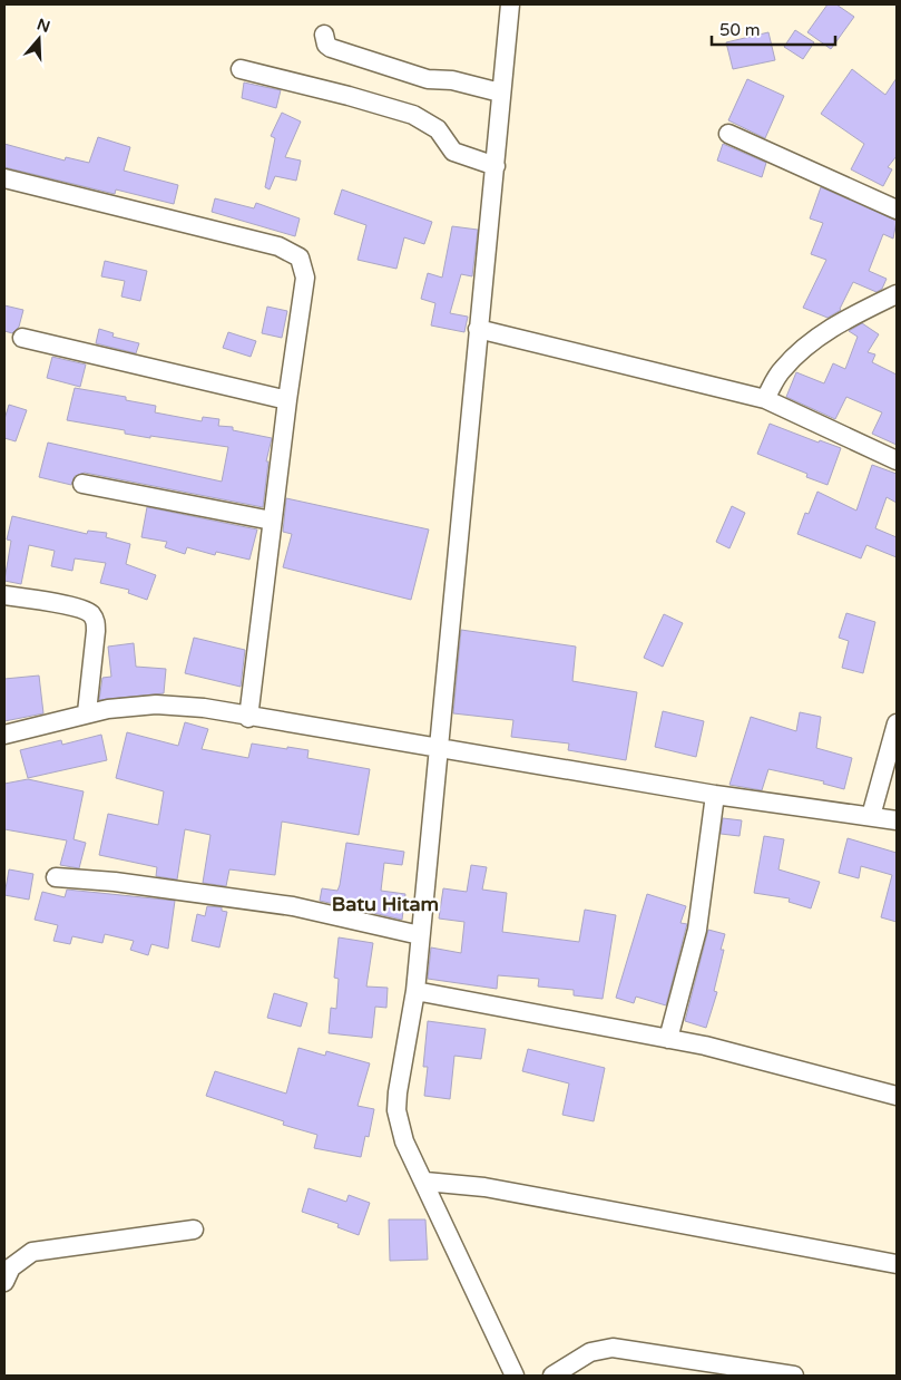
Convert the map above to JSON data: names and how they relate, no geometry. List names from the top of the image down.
{
  "districts": ["Batu Hitam"],
  "scale_bar": "50 m",
  "north": "top"
}
